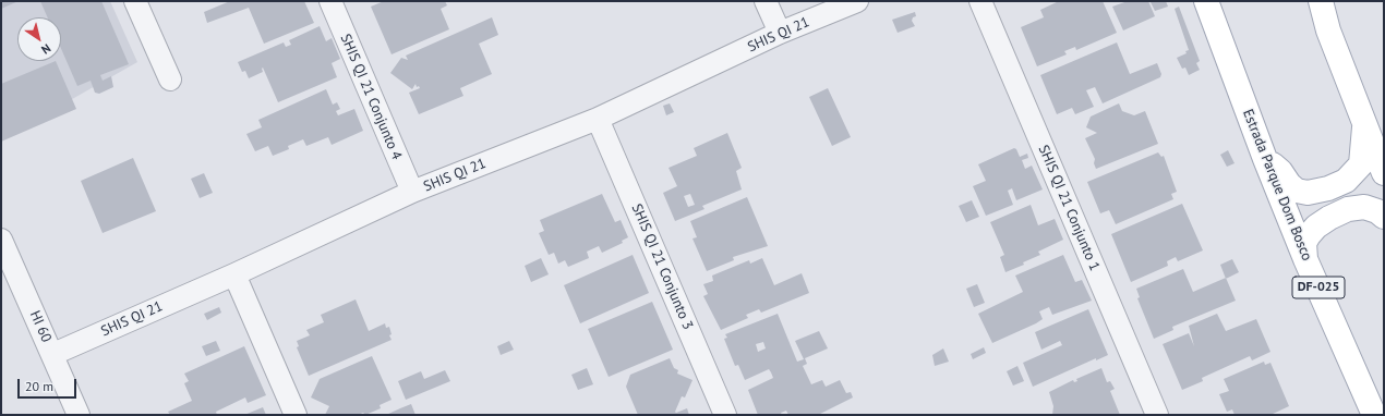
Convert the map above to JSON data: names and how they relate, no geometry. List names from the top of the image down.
{
  "streets": {
    "main road": ["Estrada Parque Dom Bosco", "DF-025"],
    "street": [
      "SHIS QI 21",
      "SHIS QI 21 Conjunto 4",
      "SHIS QI 21 Conjunto 1",
      "SHIS QI 21 Conjunto 3",
      "HI 60"
    ]
  },
  "crossings": [
    ["SHIS QI 21", "SHIS QI 21 Conjunto 4"],
    ["SHIS QI 21", "SHIS QI 21 Conjunto 3"],
    ["SHIS QI 21", "HI 60"]
  ],
  "scale_bar": "20 m",
  "north": "bottom right"
}
